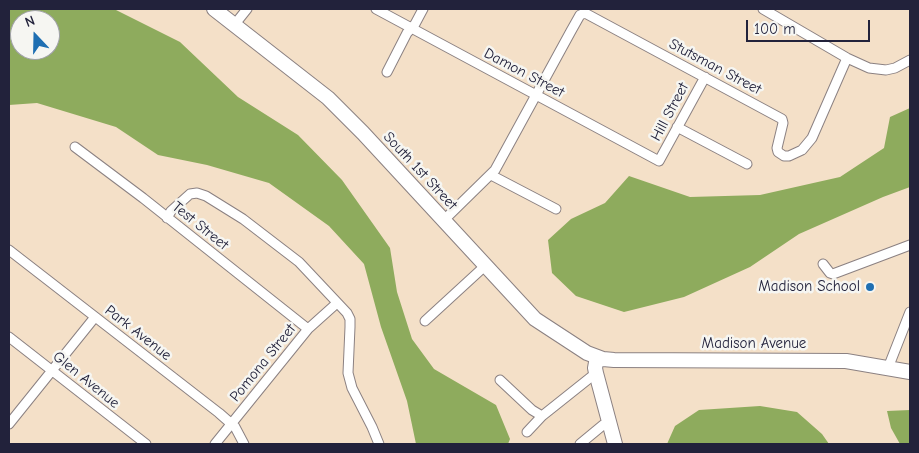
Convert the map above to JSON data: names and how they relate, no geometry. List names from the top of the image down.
{
  "streets": {
    "main road": ["South 1st Street", "Madison Avenue"],
    "street": [
      "Stutsman Street",
      "Damon Street",
      "Hill Street",
      "Test Street",
      "Park Avenue",
      "Pomona Street",
      "Glen Avenue"
    ]
  },
  "crossings": [
    ["Stutsman Street", "Damon Street"],
    ["Stutsman Street", "Hill Street"],
    ["Damon Street", "Hill Street"],
    ["South 1st Street", "Madison Avenue"],
    ["Test Street", "Pomona Street"],
    ["Park Avenue", "Pomona Street"]
  ],
  "places": ["Madison School"],
  "scale_bar": "100 m",
  "north": "top"
}
